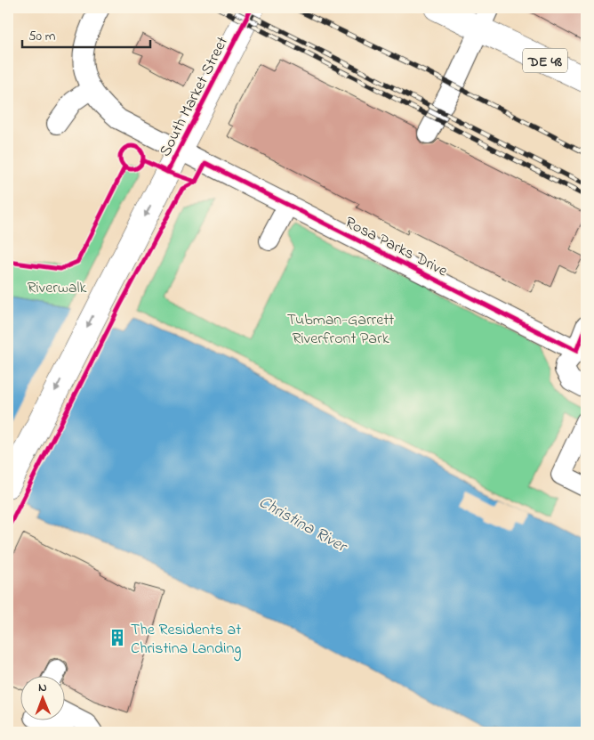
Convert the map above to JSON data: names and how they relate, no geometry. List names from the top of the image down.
{
  "streets": {
    "main road": ["DE 48", "South Market Street"],
    "street": ["Rosa Parks Drive"]
  },
  "crossings": [
    ["South Market Street", "Rosa Parks Drive"]
  ],
  "one_way": ["South Market Street"],
  "water": ["Christina River"],
  "parks": ["Riverwalk", "Tubman-Garrett Riverfront Park"],
  "places": {
    "building": ["The Residents at Christina Landing"]
  },
  "scale_bar": "50 m",
  "north": "top"
}
